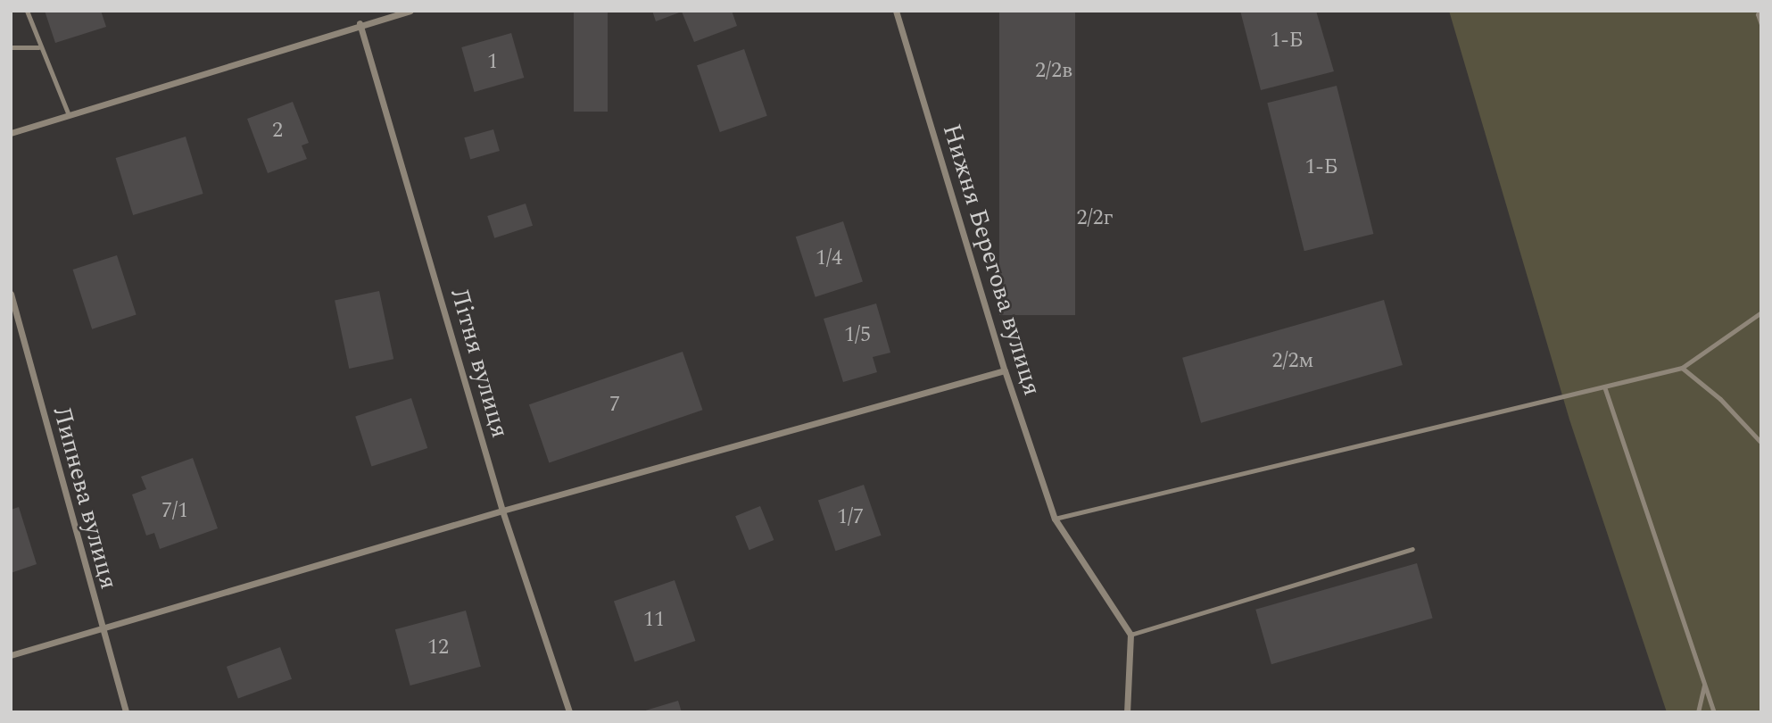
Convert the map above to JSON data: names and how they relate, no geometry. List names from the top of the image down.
{
  "streets": {
    "street": ["Нижня Берегова вулиця", "Літня вулиця", "Липнева вулиця"]
  },
  "house_numbers": [
    "1-Б",
    "1",
    "2/2в",
    "2",
    "1-Б",
    "2/2г",
    "1/4",
    "1/5",
    "2/2м",
    "7",
    "7/1",
    "1/7",
    "11",
    "12"
  ]
}
